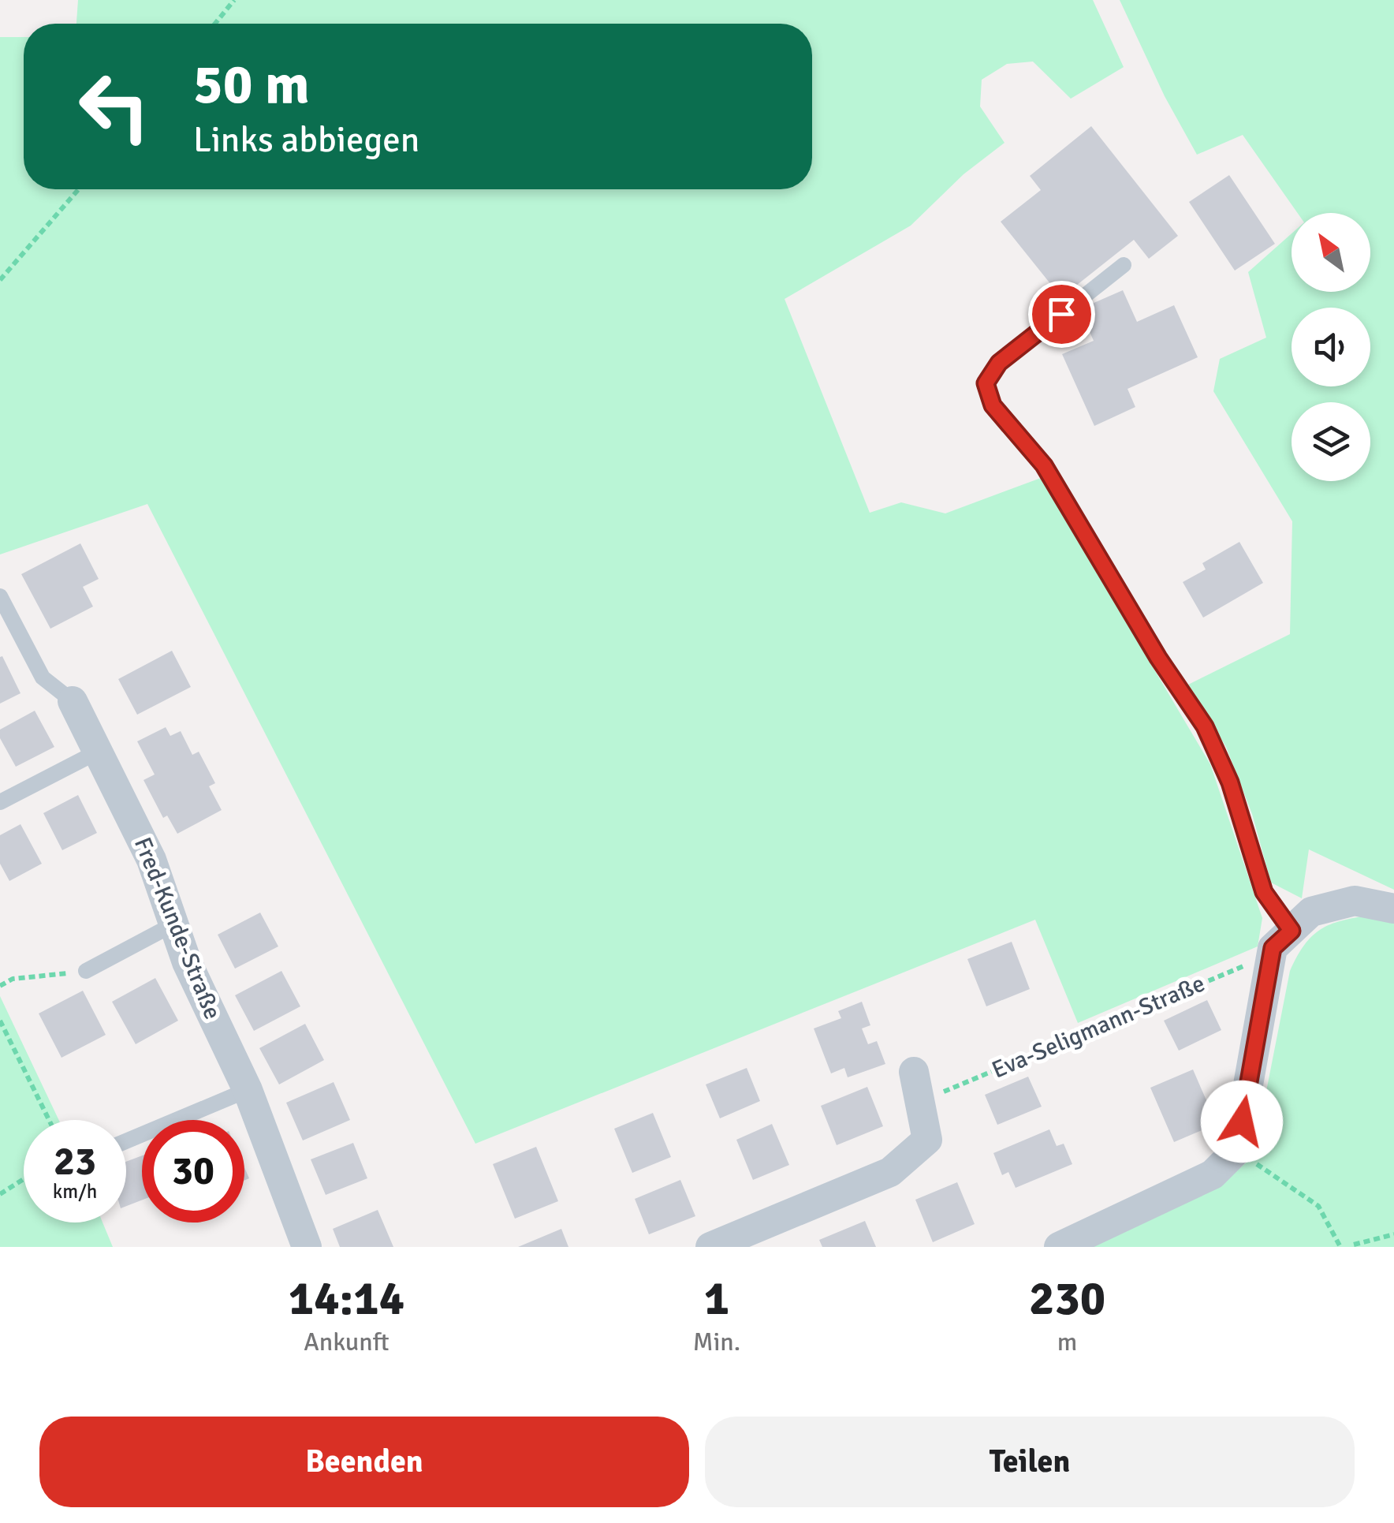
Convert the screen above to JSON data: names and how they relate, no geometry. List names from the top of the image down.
{
  "streets": {
    "street": ["Fred-Kunde-Straße"],
    "path": ["Eva-Seligmann-Straße"]
  },
  "north": "top left",
  "page": {
    "turn": ["50 m", "Links abbiegen"],
    "speed": "23 km/h",
    "limit": "30",
    "eta": [
      "14:14",
      "Ankunft",
      "1",
      "Min.",
      "230",
      "m"
    ],
    "buttons": ["Beenden", "Teilen"]
  }
}
